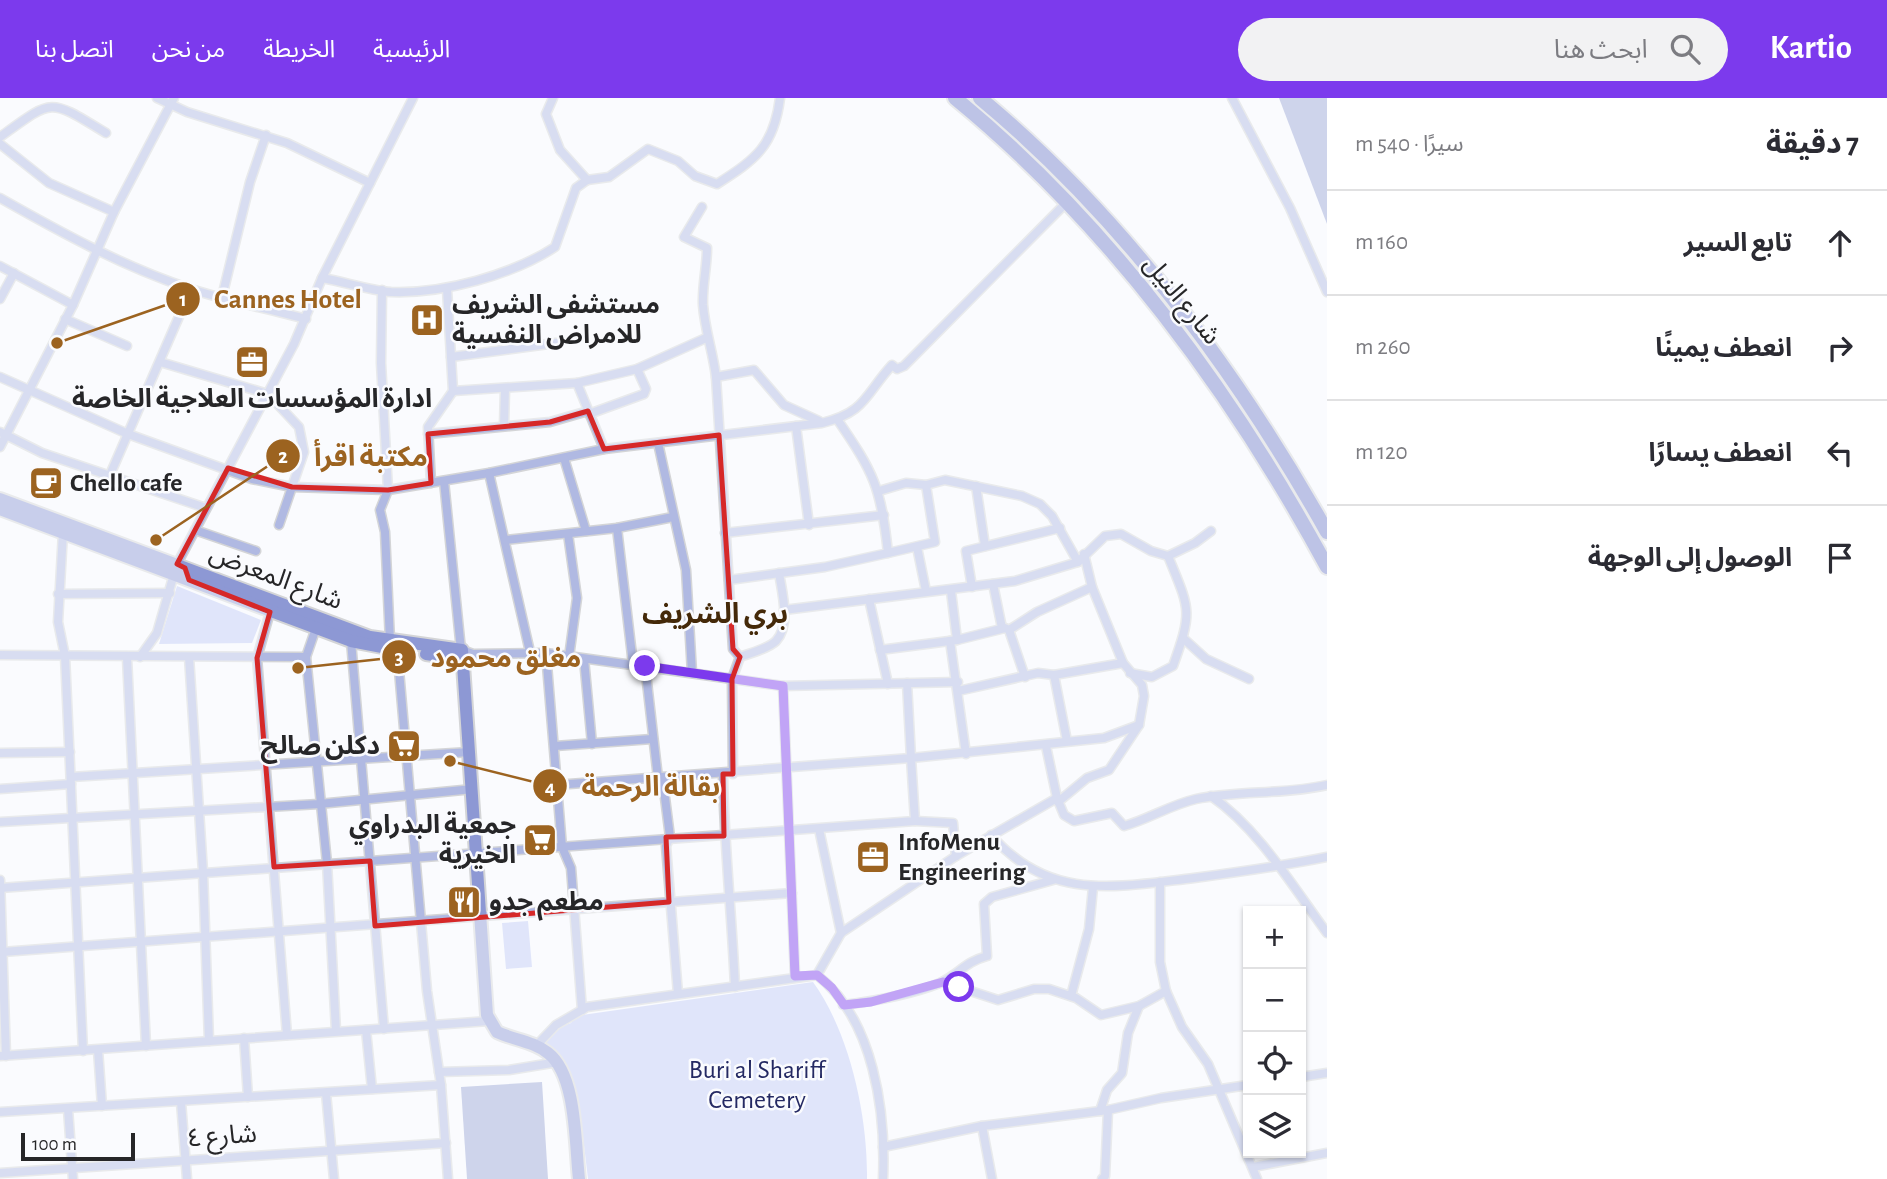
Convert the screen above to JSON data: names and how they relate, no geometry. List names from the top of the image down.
{
  "streets": {
    "main road": ["شارع النيل", "شارع المعرض"],
    "street": ["شارع ٤"]
  },
  "districts": ["بري الشريف"],
  "parks": ["Buri al Shariff Cemetery"],
  "places": {
    "hospital": ["مستشفى الشريف للامراض النفسية"],
    "other": [
      "Cannes Hotel",
      "مكتبة اقرأ",
      "مغلق محمود",
      "بقالة الرحمة"
    ],
    "office": ["ادارة المؤسسات العلاجية الخاصة", "InfoMenu Engineering"],
    "cafe": ["Chello cafe"],
    "supermarket": ["دكلن صالح", "جمعية البدراوي الخيرية"],
    "restaurant": ["مطعم جدو"]
  },
  "scale_bar": "100 m",
  "page": {
    "header": "Kartio",
    "search": "ابحث هنا",
    "nav": [
      "الرئيسية",
      "الخريطة",
      "من نحن",
      "اتصل بنا"
    ],
    "heading": ["7 دقيقة", "سيرًا · 540 m"],
    "list": [
      ["تابع السير", "160 m"],
      ["انعطف يمينًا", "260 m"],
      ["انعطف يسارًا", "120 m"],
      "الوصول إلى الوجهة"
    ],
    "map_buttons": ["+", "−"],
    "scale": "100 m"
  }
}
